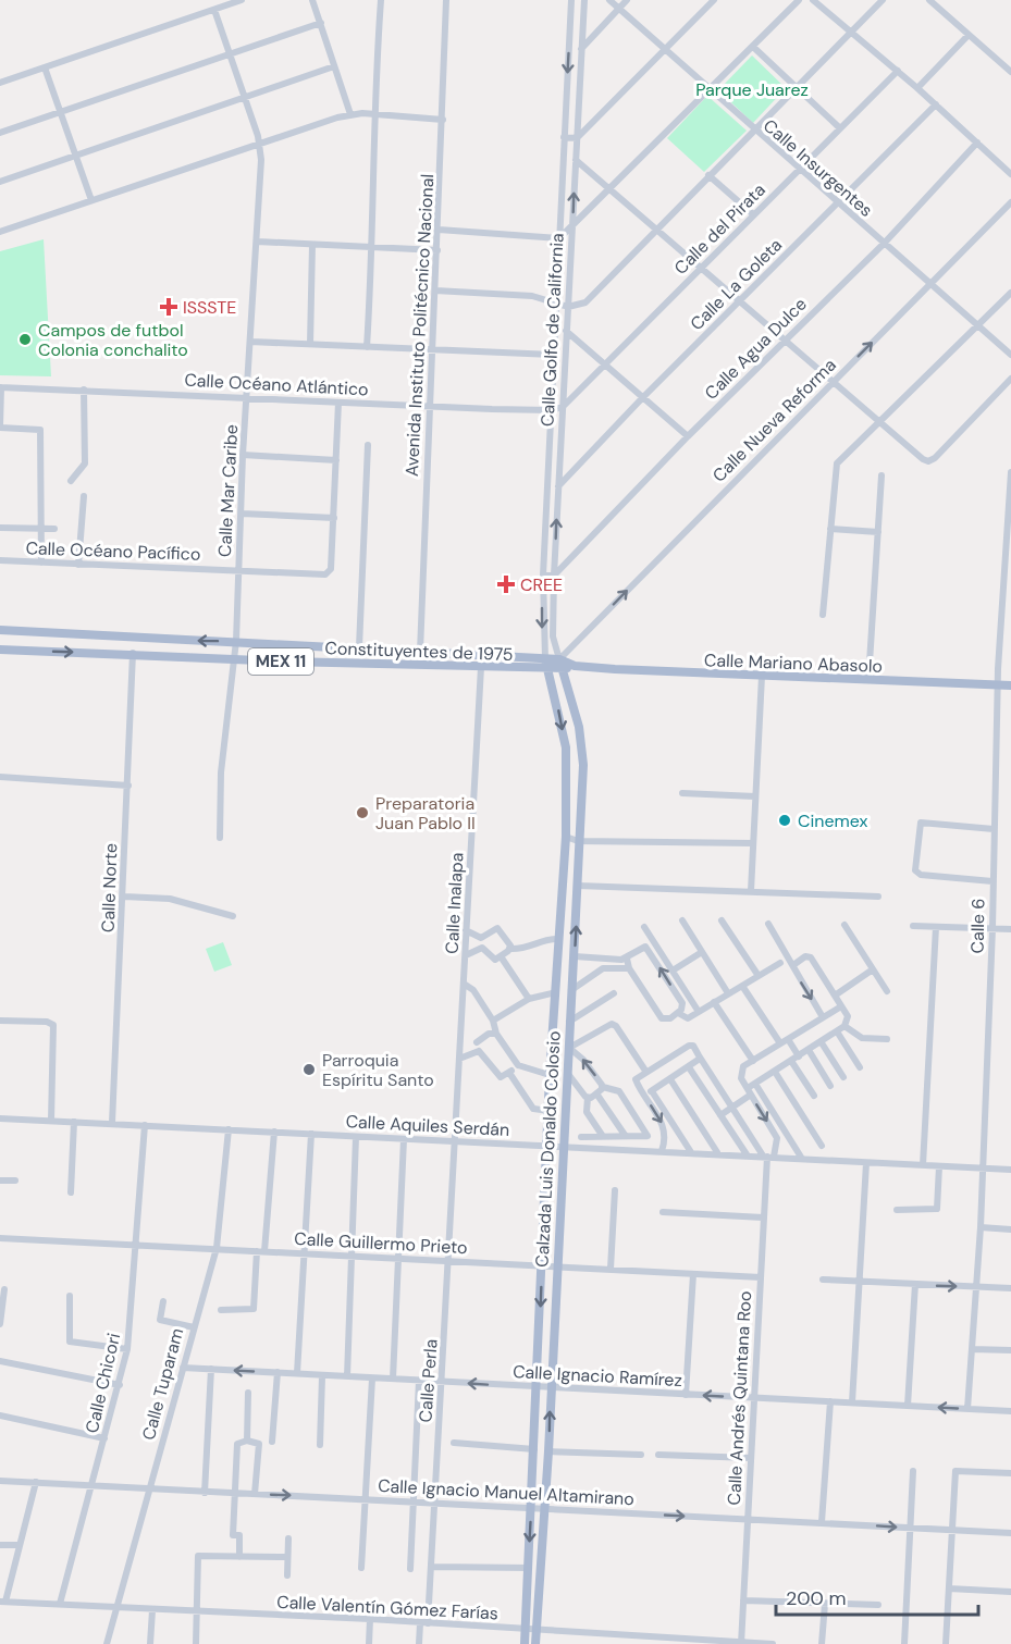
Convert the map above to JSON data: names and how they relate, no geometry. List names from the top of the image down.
{
  "streets": {
    "main road": [
      "Constituyentes de 1975",
      "MEX 11",
      "Calle Mariano Abasolo",
      "Calzada Luis Donaldo Colosio"
    ],
    "street": [
      "Calle Insurgentes",
      "Calle del Pirata",
      "Calle La Goleta",
      "Avenida Instituto Politécnico Nacional",
      "Calle Golfo de California",
      "Calle Agua Dulce",
      "Calle Océano Atlántico",
      "Calle Nueva Reforma",
      "Calle Mar Caribe",
      "Calle Océano Pacífico",
      "Calle Norte",
      "Calle Inalapa",
      "Calle 6",
      "Calle Aquiles Serdán",
      "Calle Guillermo Prieto",
      "Calle Ignacio Ramírez",
      "Calle Perla",
      "Calle Chicori",
      "Calle Tuparam",
      "Calle Andrés Quintana Roo",
      "Calle Ignacio Manuel Altamirano",
      "Calle Valentín Gómez Farías"
    ]
  },
  "crossings": [
    ["Calle Insurgentes", "Calle del Pirata"],
    ["Calle Insurgentes", "Calle La Goleta"],
    ["Calle Insurgentes", "Calle Agua Dulce"],
    ["Calle Insurgentes", "Calle Nueva Reforma"],
    ["Calle del Pirata", "Calle Golfo de California"],
    ["Calle del Pirata", "Calle Océano Atlántico"],
    ["Calle La Goleta", "Calle Golfo de California"],
    ["Avenida Instituto Politécnico Nacional", "Calle Océano Atlántico"],
    ["Avenida Instituto Politécnico Nacional", "Constituyentes de 1975"],
    ["Calle Golfo de California", "Calle Agua Dulce"],
    ["Calle Golfo de California", "Calle Océano Atlántico"],
    ["Calle Golfo de California", "Calle Nueva Reforma"],
    ["Calle Golfo de California", "Constituyentes de 1975"],
    ["Calle Golfo de California", "MEX 11"],
    ["Calle Golfo de California", "Calzada Luis Donaldo Colosio"],
    ["Calle Océano Atlántico", "Calle Mar Caribe"],
    ["Calle Océano Atlántico", "Calle Océano Pacífico"],
    ["Calle Nueva Reforma", "MEX 11"],
    ["Calle Nueva Reforma", "Calzada Luis Donaldo Colosio"],
    ["Calle Mar Caribe", "Calle Océano Pacífico"],
    ["Calle Mar Caribe", "Constituyentes de 1975"],
    ["Constituyentes de 1975", "MEX 11"],
    ["Constituyentes de 1975", "Calle Norte"],
    ["Constituyentes de 1975", "Calle Inalapa"],
    ["Constituyentes de 1975", "Calzada Luis Donaldo Colosio"],
    ["MEX 11", "Calle Mariano Abasolo"],
    ["MEX 11", "Calzada Luis Donaldo Colosio"],
    ["Calle Mariano Abasolo", "Calle 6"],
    ["Calle Norte", "Calle Aquiles Serdán"],
    ["Calle Inalapa", "Calle Aquiles Serdán"],
    ["Calle Inalapa", "Calle Perla"],
    ["Calle 6", "Calle Aquiles Serdán"],
    ["Calle 6", "Calle Ignacio Ramírez"],
    ["Calle Aquiles Serdán", "Calzada Luis Donaldo Colosio"],
    ["Calle Aquiles Serdán", "Calle Perla"],
    ["Calle Aquiles Serdán", "Calle Chicori"],
    ["Calle Aquiles Serdán", "Calle Tuparam"],
    ["Calle Aquiles Serdán", "Calle Andrés Quintana Roo"],
    ["Calzada Luis Donaldo Colosio", "Calle Guillermo Prieto"],
    ["Calzada Luis Donaldo Colosio", "Calle Ignacio Ramírez"],
    ["Calzada Luis Donaldo Colosio", "Calle Ignacio Manuel Altamirano"],
    ["Calzada Luis Donaldo Colosio", "Calle Valentín Gómez Farías"],
    ["Calle Guillermo Prieto", "Calle Perla"],
    ["Calle Guillermo Prieto", "Calle Chicori"],
    ["Calle Guillermo Prieto", "Calle Tuparam"],
    ["Calle Guillermo Prieto", "Calle Andrés Quintana Roo"],
    ["Calle Ignacio Ramírez", "Calle Perla"],
    ["Calle Ignacio Ramírez", "Calle Tuparam"],
    ["Calle Ignacio Ramírez", "Calle Andrés Quintana Roo"],
    ["Calle Perla", "Calle Ignacio Manuel Altamirano"],
    ["Calle Perla", "Calle Valentín Gómez Farías"],
    ["Calle Chicori", "Calle Ignacio Manuel Altamirano"],
    ["Calle Chicori", "Calle Valentín Gómez Farías"],
    ["Calle Tuparam", "Calle Ignacio Manuel Altamirano"],
    ["Calle Tuparam", "Calle Valentín Gómez Farías"],
    ["Calle Andrés Quintana Roo", "Calle Ignacio Manuel Altamirano"],
    ["Calle Andrés Quintana Roo", "Calle Valentín Gómez Farías"]
  ],
  "one_way": ["Calle Nueva Reforma", "Calle Ignacio Manuel Altamirano"],
  "parks": ["Parque Juarez"],
  "places": {
    "health": ["ISSSTE", "CREE"],
    "other": [
      "Campos de futbol Colonia conchalito",
      "Preparatoria Juan Pablo II",
      "Cinemex",
      "Parroquia Espíritu Santo"
    ]
  },
  "scale_bar": "200 m"
}
